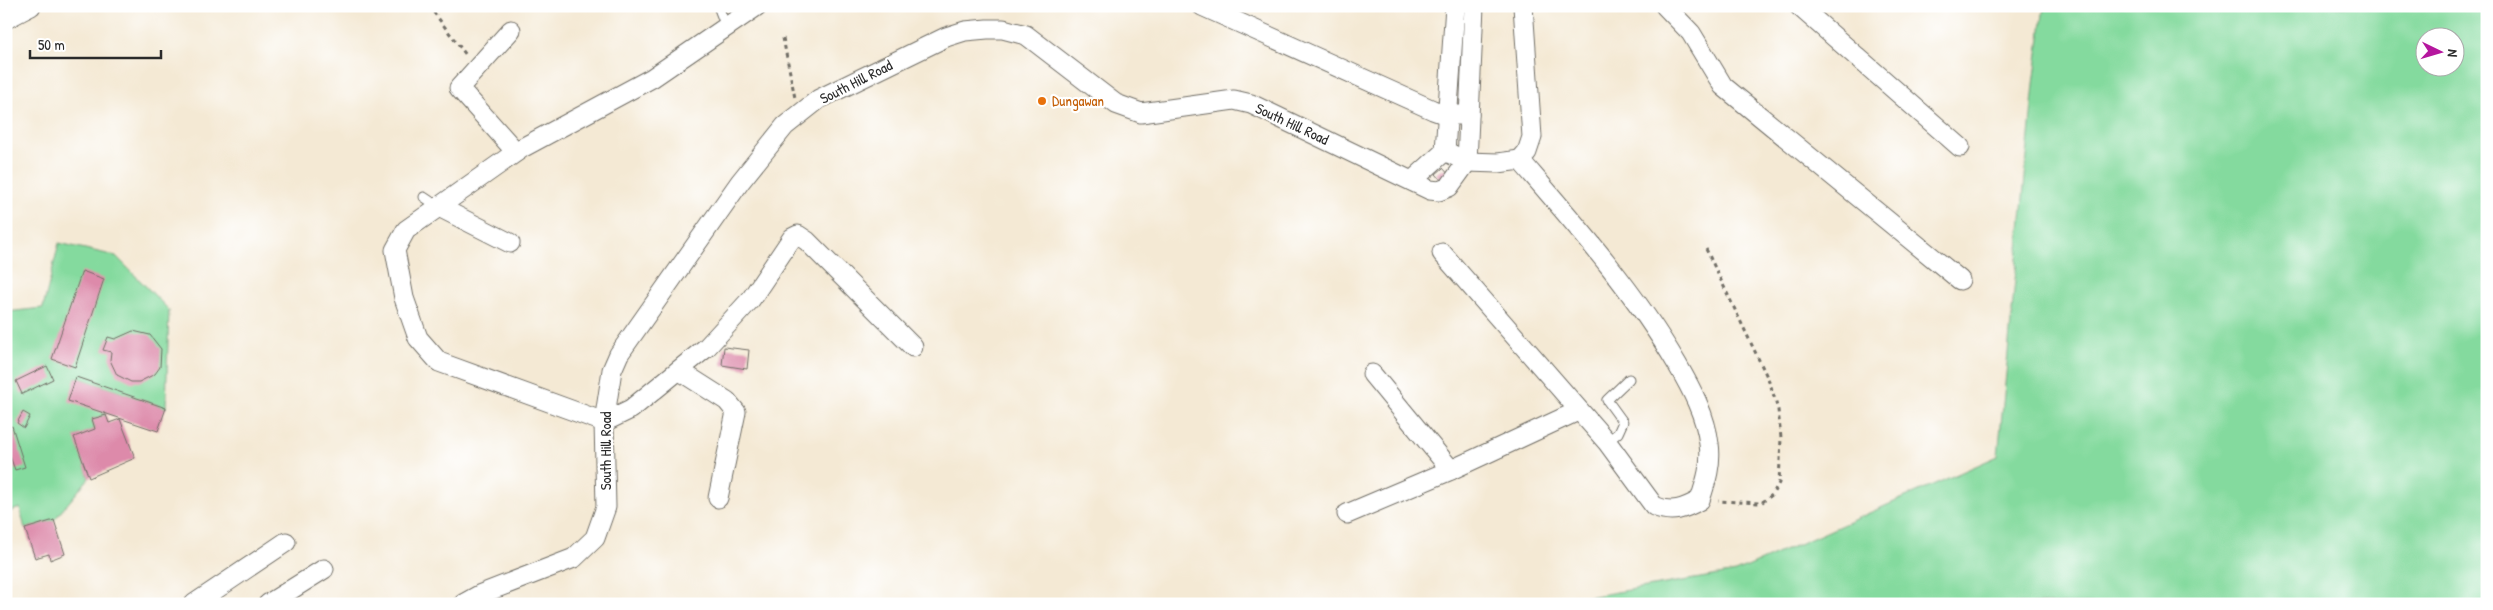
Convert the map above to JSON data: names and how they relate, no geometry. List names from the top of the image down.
{
  "streets": {
    "street": ["South Hill Road"]
  },
  "places": ["Dungawan"],
  "scale_bar": "50 m",
  "north": "right"
}
